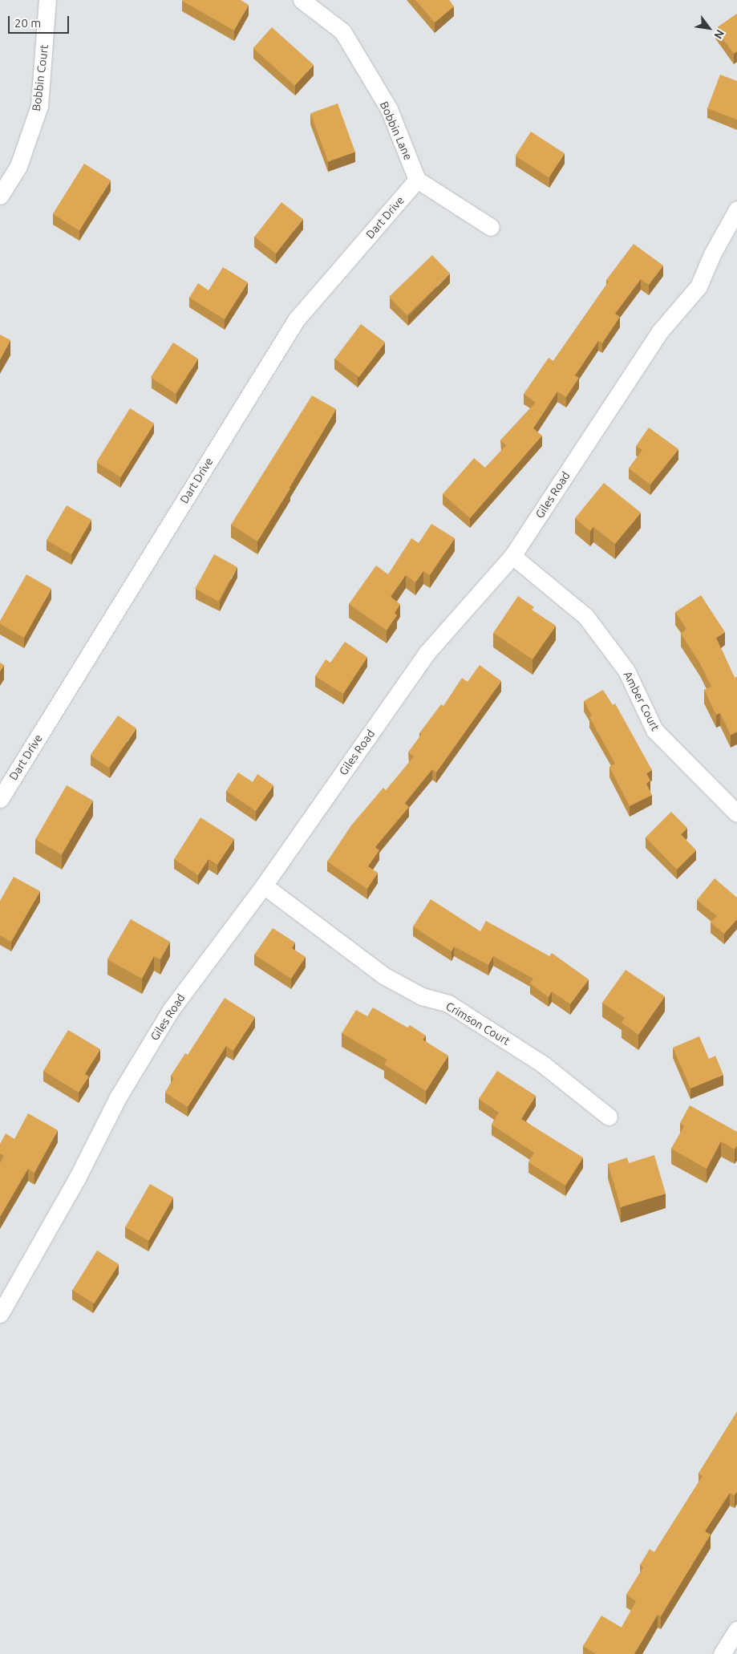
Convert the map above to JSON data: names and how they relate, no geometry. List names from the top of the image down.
{
  "streets": {
    "street": [
      "Bobbin Court",
      "Bobbin Lane",
      "Dart Drive",
      "Giles Road",
      "Amber Court",
      "Crimson Court"
    ]
  },
  "crossings": [
    ["Bobbin Lane", "Dart Drive"],
    ["Giles Road", "Amber Court"],
    ["Giles Road", "Crimson Court"]
  ],
  "scale_bar": "20 m",
  "north": "bottom right"
}
